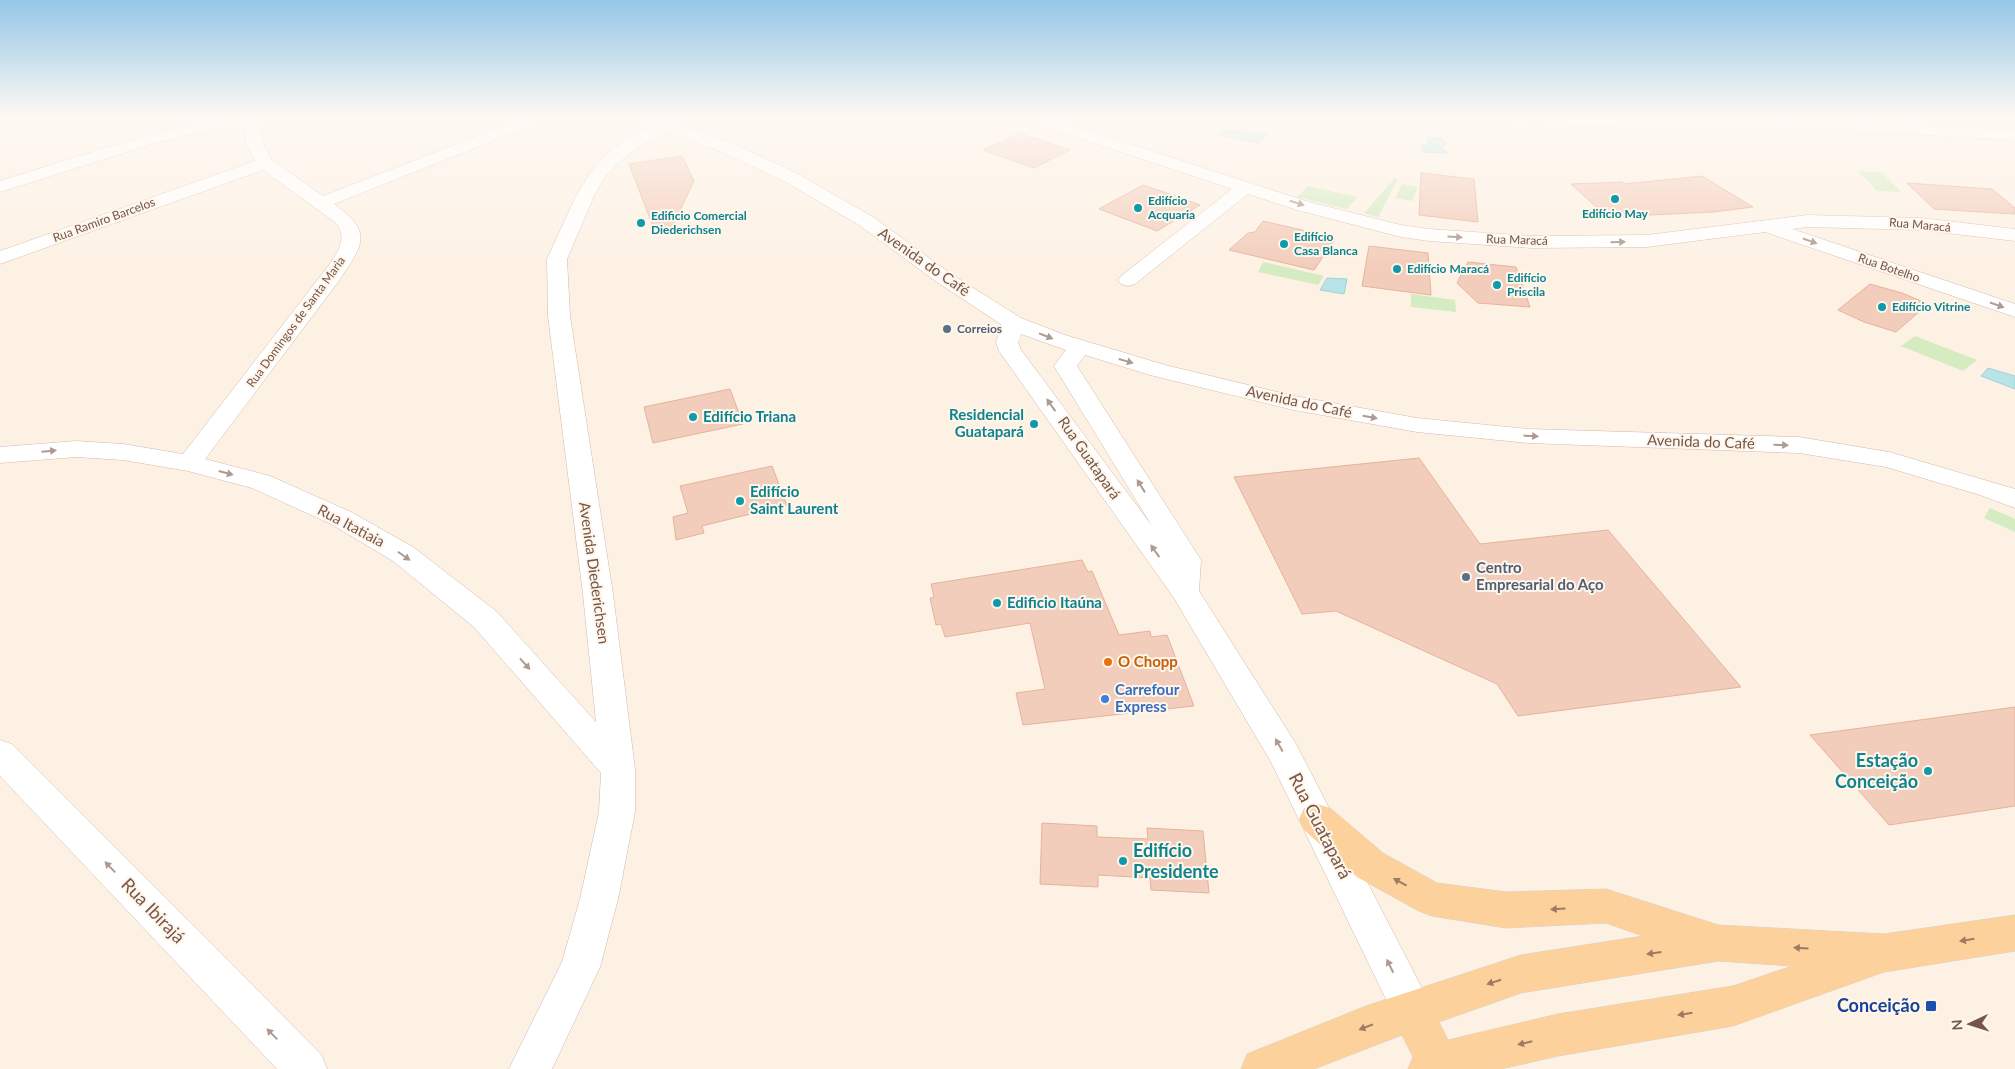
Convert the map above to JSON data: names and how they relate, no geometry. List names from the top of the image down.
{
  "streets": {
    "main road": ["Rua Guatapará"],
    "street": [
      "Rua Ramiro Barcelos",
      "Rua Maracá",
      "Avenida do Café",
      "Rua Botelho",
      "Rua Domingos de Santa Maria",
      "Rua Itatiaia",
      "Avenida Diederichsen",
      "Rua Ibirajá"
    ]
  },
  "crossings": [
    ["Rua Maracá", "Rua Botelho"],
    ["Avenida do Café", "Rua Guatapará"],
    ["Rua Domingos de Santa Maria", "Rua Itatiaia"],
    ["Rua Itatiaia", "Avenida Diederichsen"]
  ],
  "one_way": [
    "Rua Maracá",
    "Avenida do Café",
    "Rua Botelho",
    "Rua Guatapará",
    "Rua Itatiaia",
    "Rua Ibirajá"
  ],
  "places": {
    "other": [
      "Edifício May",
      "Edifício Acquaria",
      "Edificio Comercial Diederichsen",
      "Edifício Casa Blanca",
      "Edifício Maracá",
      "Edifício Priscila",
      "Edifício Vitrine",
      "Correios",
      "Edifício Triana",
      "Residencial Guatapará",
      "Edifício Saint Laurent",
      "Centro Empresarial do Aço",
      "Edificio Itaúna",
      "O Chopp",
      "Carrefour Express",
      "Estação Conceição",
      "Edifício Presidente"
    ],
    "transit": ["Conceição"]
  },
  "north": "left"
}
